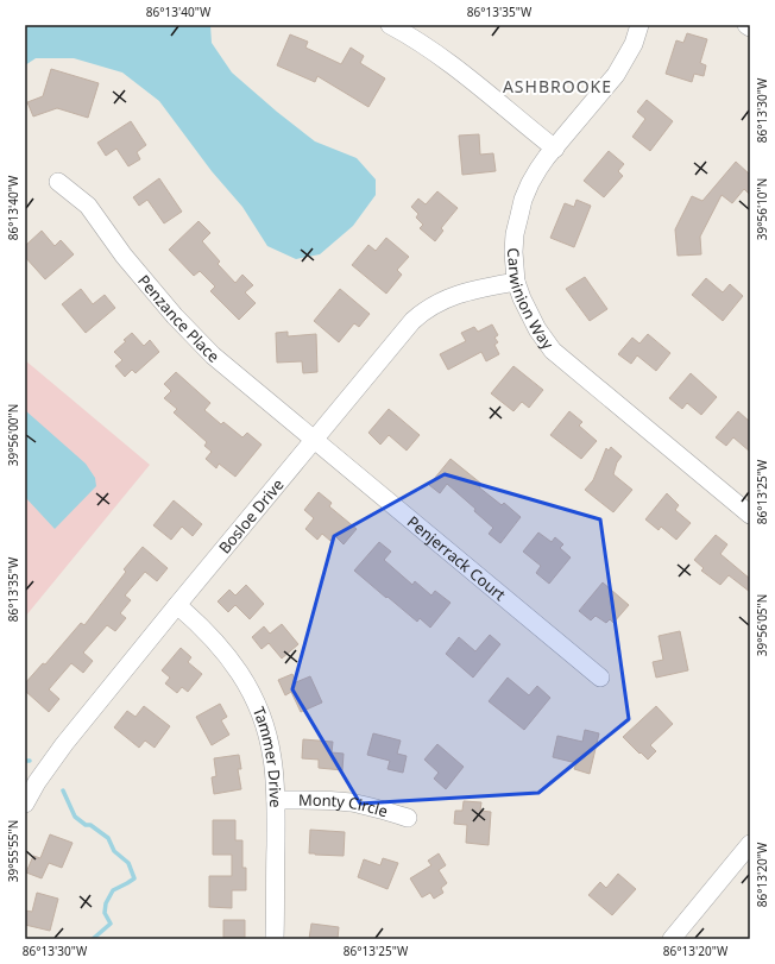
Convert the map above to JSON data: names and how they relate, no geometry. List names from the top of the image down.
{
  "streets": {
    "street": [
      "Carwinion Way",
      "Penzance Place",
      "Bosloe Drive",
      "Penjerrack Court",
      "Tammer Drive",
      "Monty Circle"
    ]
  },
  "crossings": [
    ["Carwinion Way", "Bosloe Drive"],
    ["Penzance Place", "Bosloe Drive"],
    ["Penzance Place", "Penjerrack Court"],
    ["Bosloe Drive", "Penjerrack Court"],
    ["Bosloe Drive", "Tammer Drive"],
    ["Tammer Drive", "Monty Circle"]
  ],
  "districts": ["ASHBROOKE"],
  "coordinates": [
    "86°13'40\"W",
    "86°13'35\"W",
    "86°13'30\"W",
    "39°56'10\"N",
    "39°56'00\"N",
    "86°13'25\"W",
    "39°56'05\"N",
    "39°55'55\"N",
    "86°13'20\"W"
  ]
}
